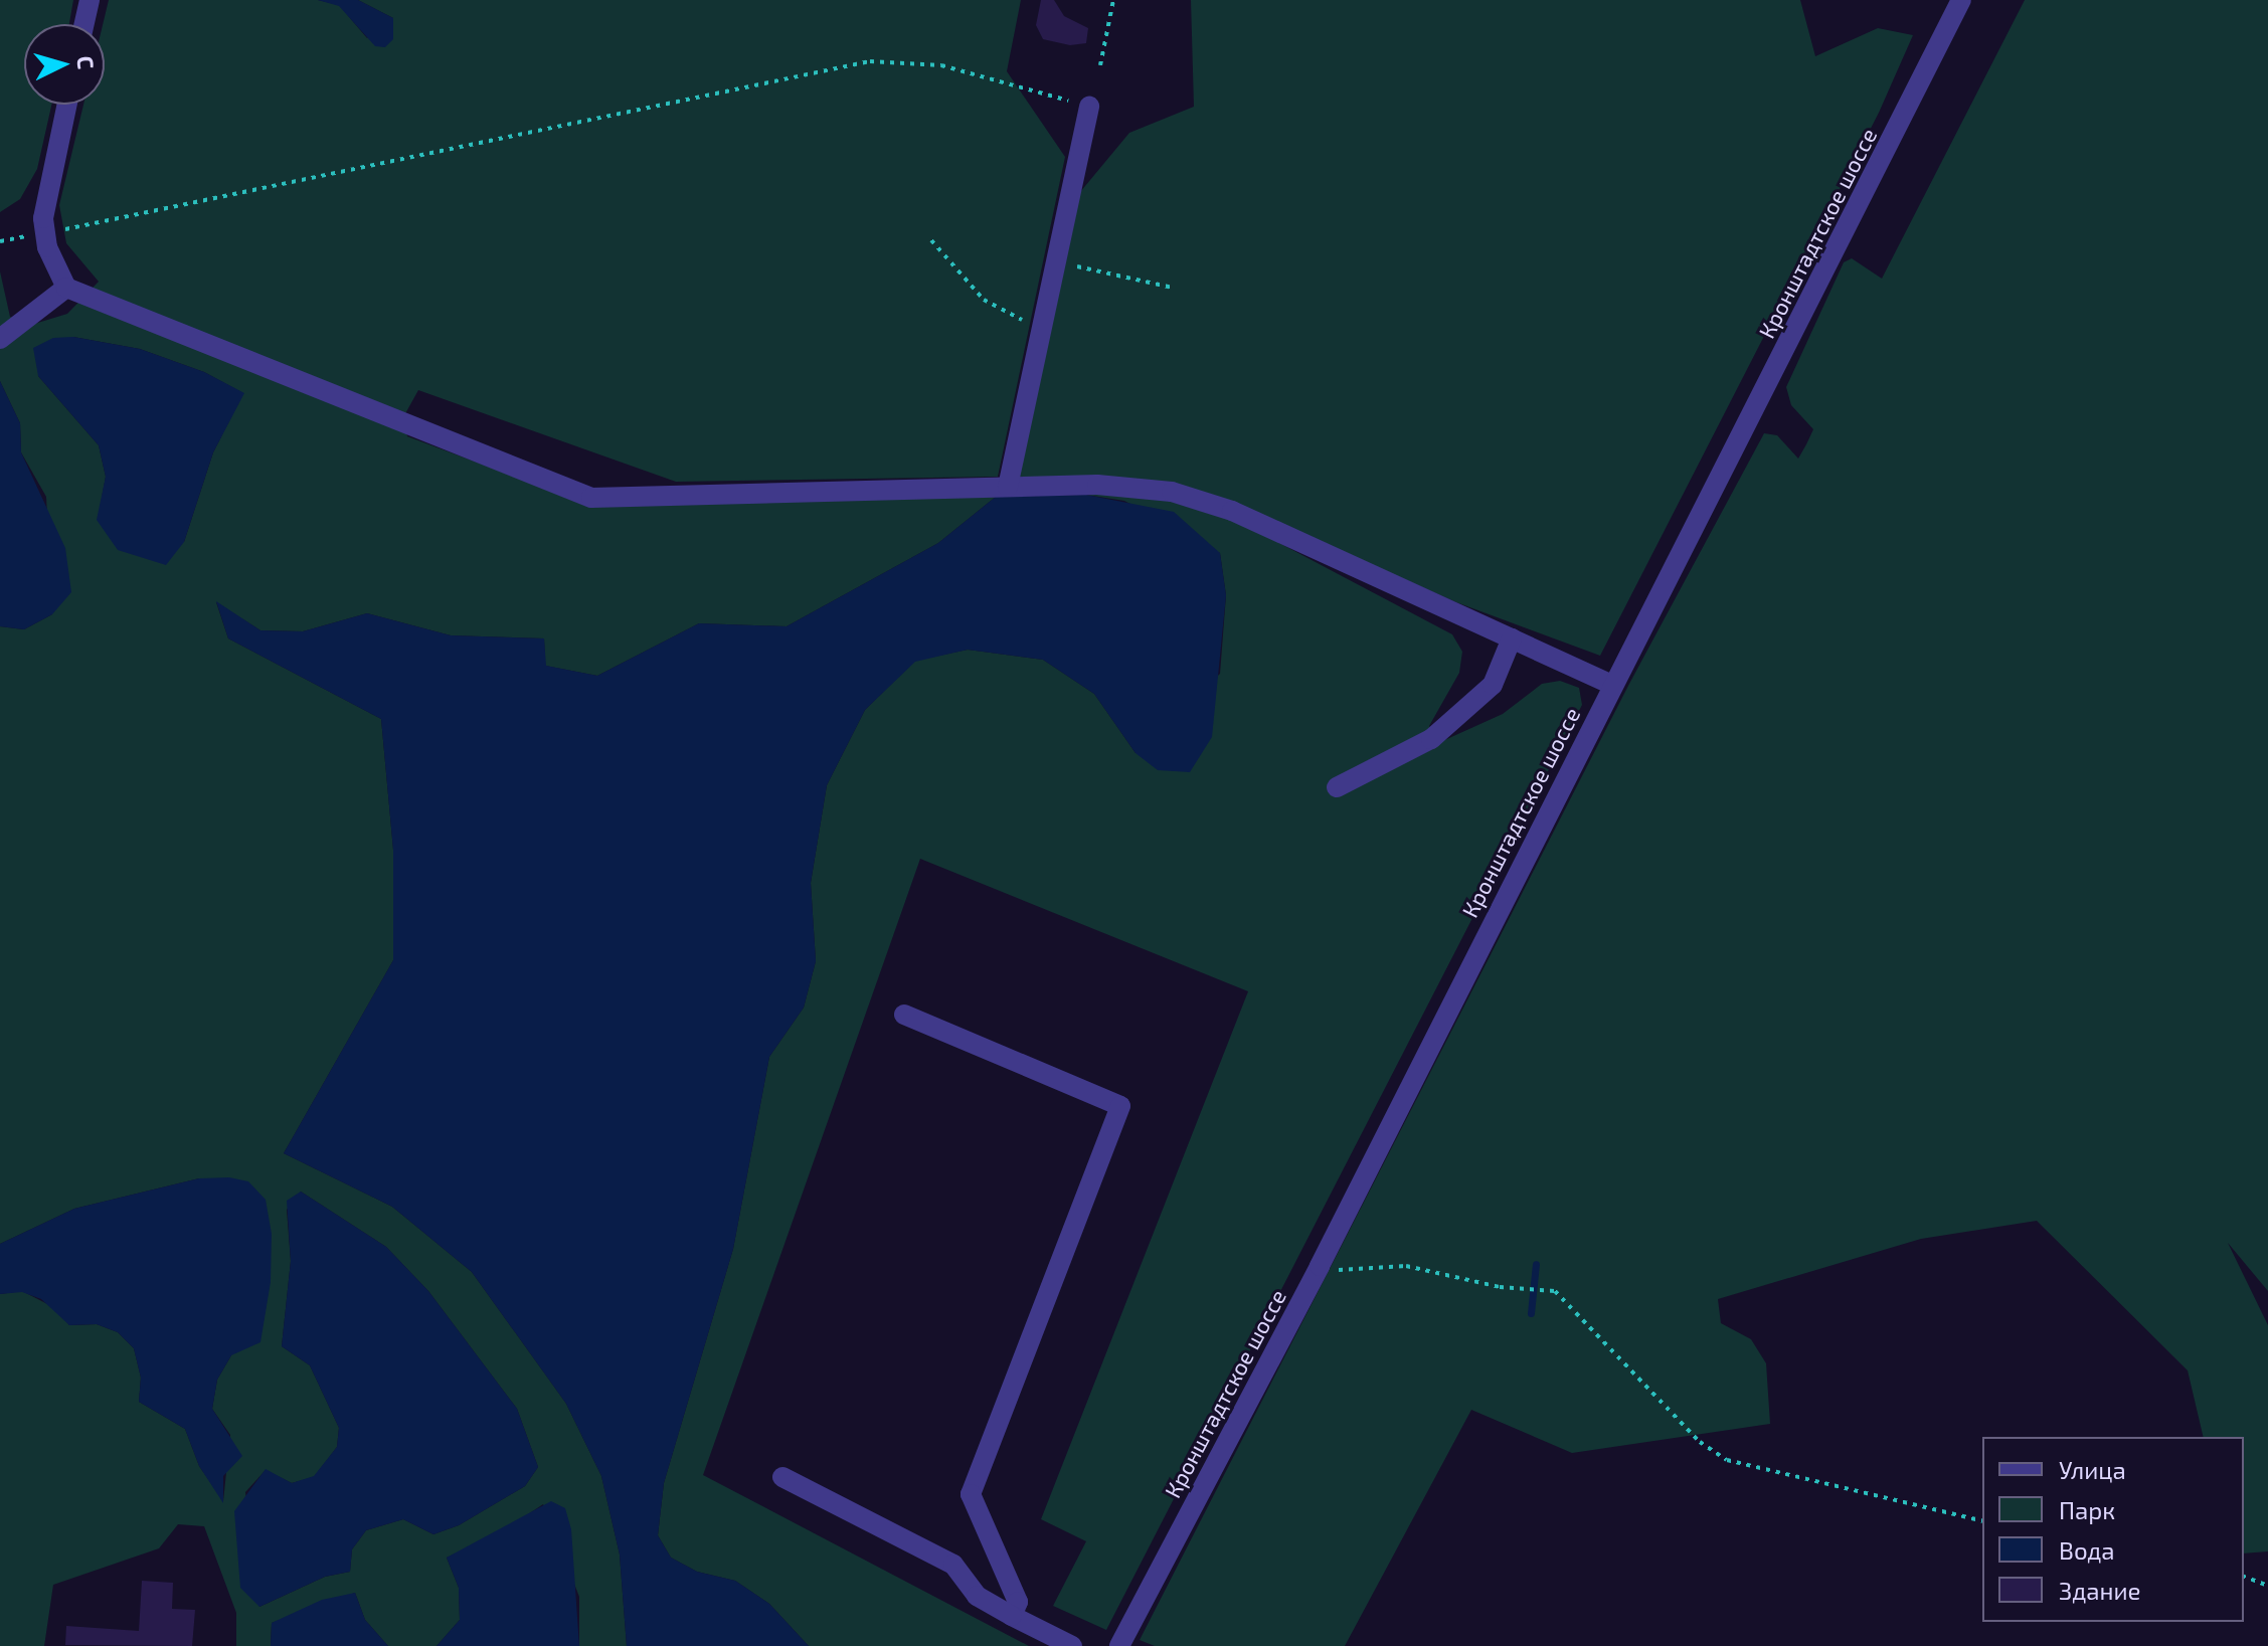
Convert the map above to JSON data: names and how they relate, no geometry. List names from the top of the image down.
{
  "streets": {
    "street": ["Кронштадтское шоссе"]
  },
  "legend": [
    "Улица",
    "Парк",
    "Вода",
    "Здание"
  ],
  "north": "right"
}
